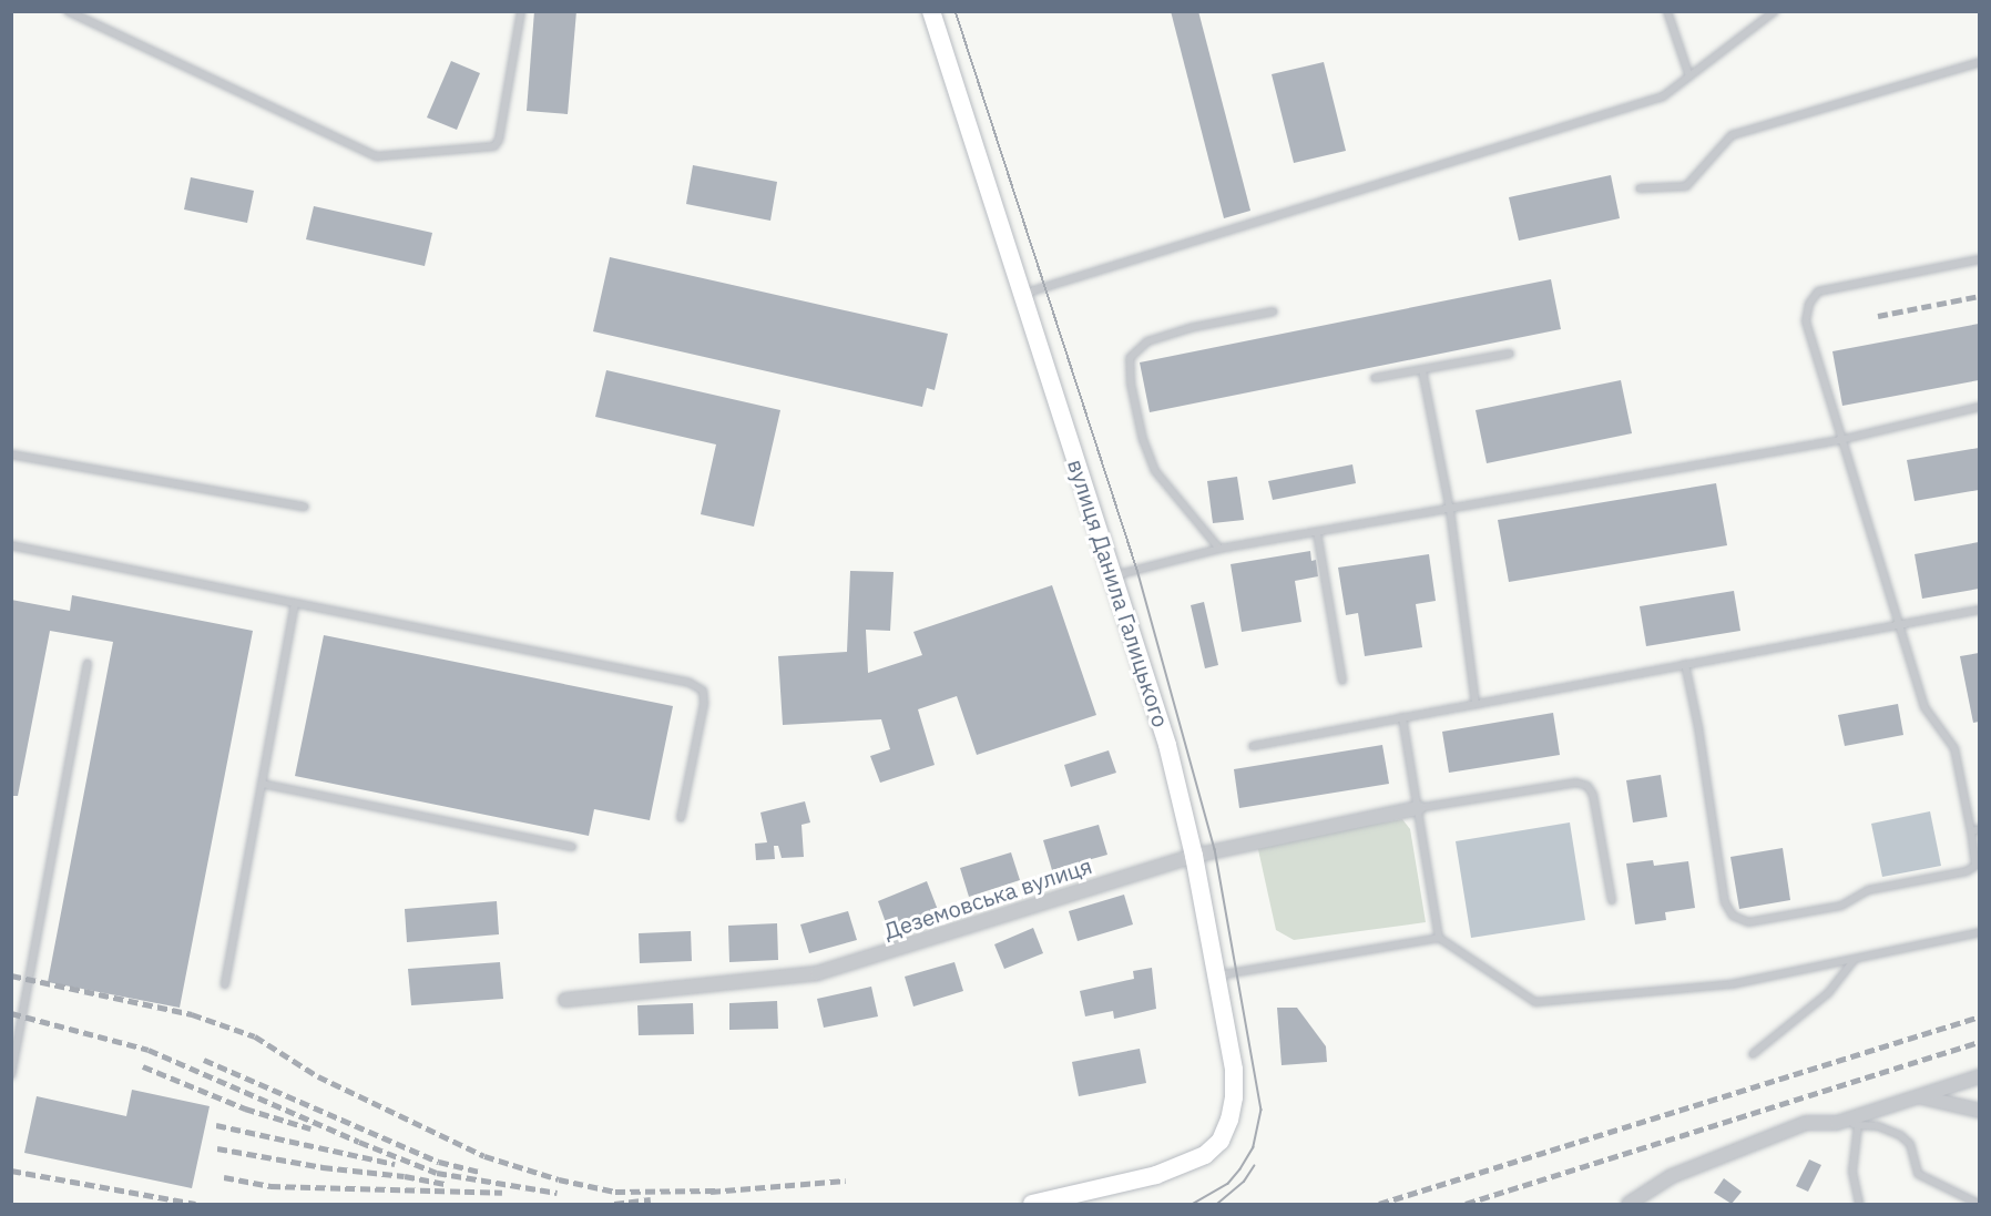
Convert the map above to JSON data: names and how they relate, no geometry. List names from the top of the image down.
{
  "streets": {
    "street": ["вулиця Данила Галицького", "Деземовська вулиця"]
  },
  "crossings": [
    ["вулиця Данила Галицького", "Деземовська вулиця"]
  ]
}
